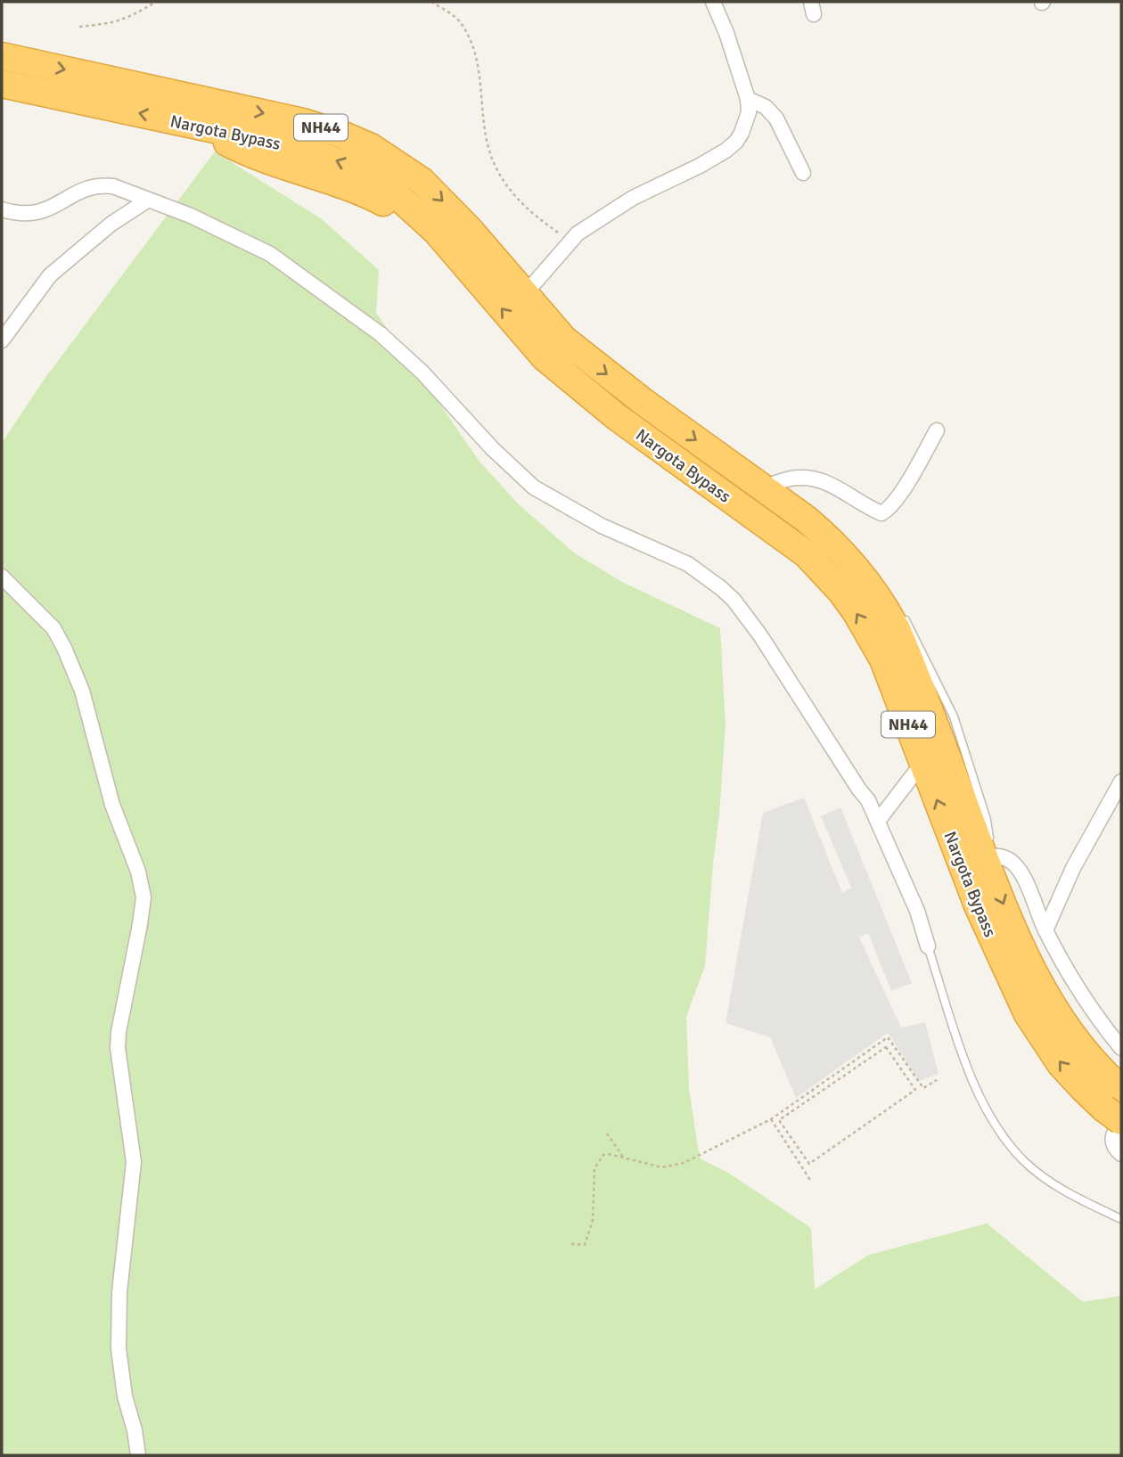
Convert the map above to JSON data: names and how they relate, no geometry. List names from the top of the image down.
{
  "streets": {
    "highway": ["NH44", "Nargota Bypass"]
  }
}
